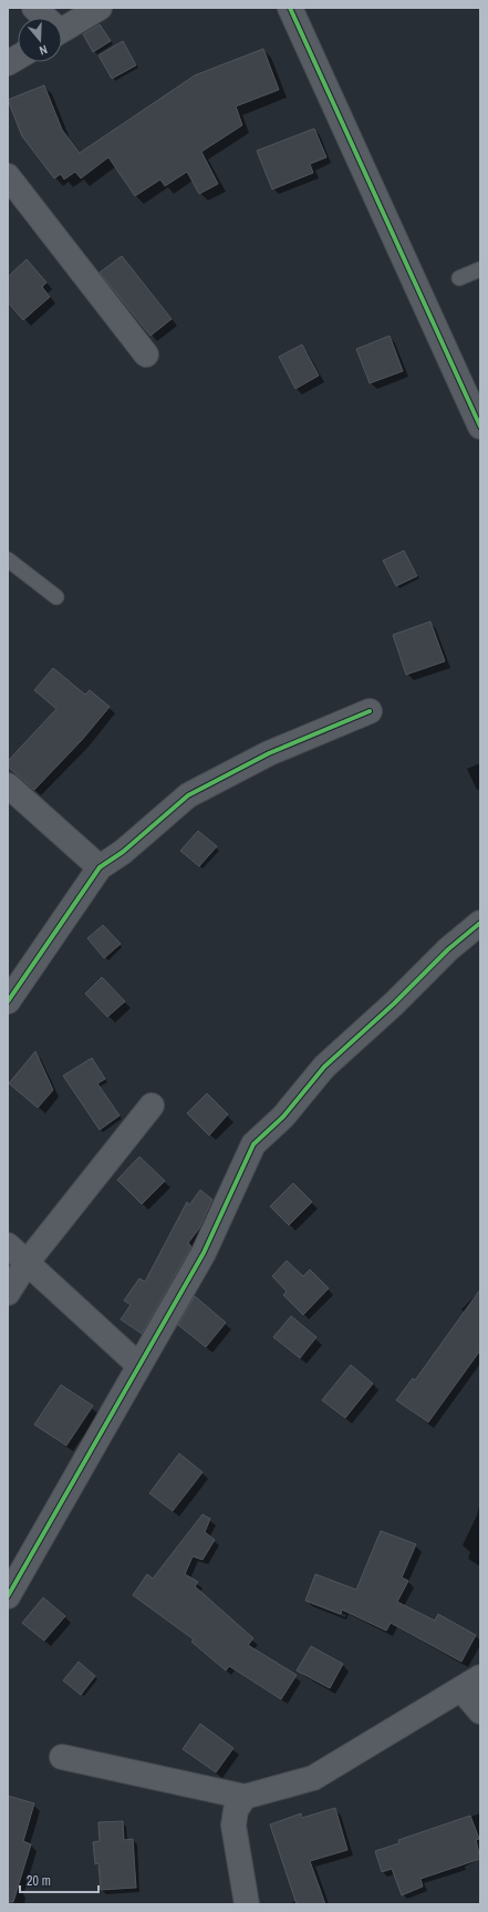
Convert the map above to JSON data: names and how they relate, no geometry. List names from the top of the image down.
{
  "scale_bar": "20 m",
  "north": "bottom"
}
